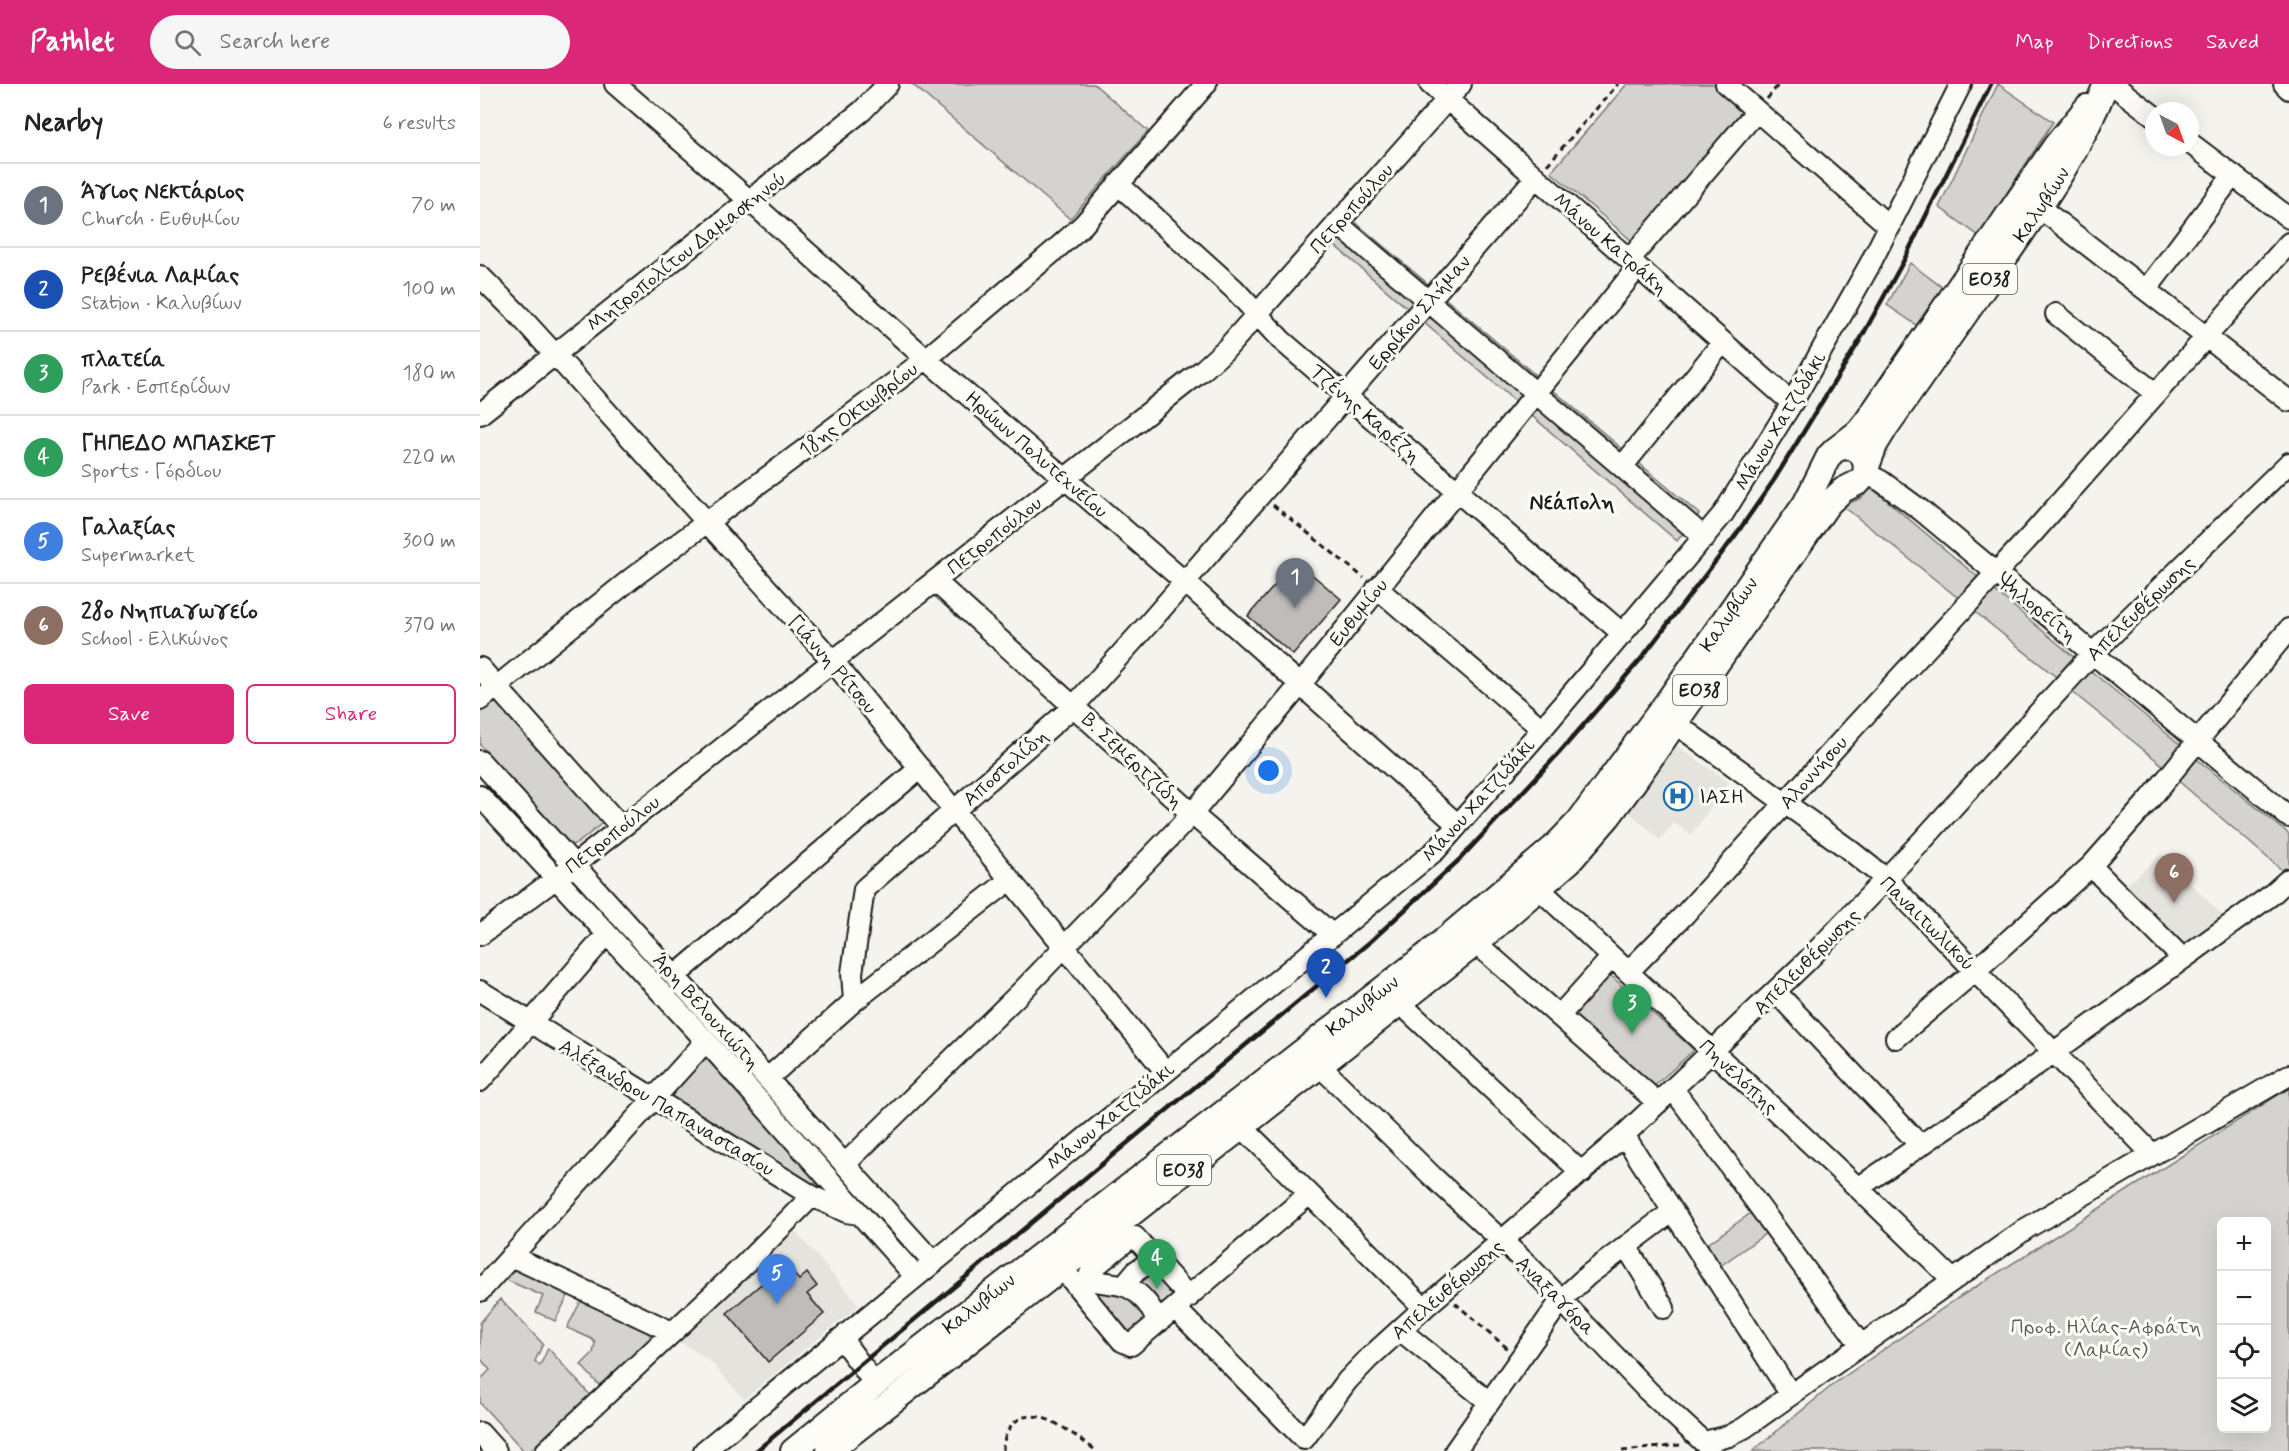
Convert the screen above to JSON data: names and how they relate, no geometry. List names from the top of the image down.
{
  "streets": {
    "main road": ["Καλυβίων", "ΕΟ38"],
    "street": [
      "Πετροπούλου",
      "Μάνου Κατράκη",
      "Μητροπολίτου Δαμασκηνού",
      "Ερρίκου Σλήμαν",
      "18ης Οκτωβρίου",
      "Τζένης Καρέζη",
      "Μάνου Χατζιδάκι",
      "Ηρώων Πολυτεχνείου",
      "Ψηλορείτη",
      "Απελευθέρωσης",
      "Ευθυμίου",
      "Γιάννη Ρίτσου",
      "Β. Σεμερτζίδη",
      "Αποστολίδη",
      "Αλοννήσου",
      "Παναιτωλικού",
      "Άρη Βελουχιώτη",
      "Πηνελόπης",
      "Αλέξανδρου Παπαναστασίου",
      "Αναξαγόρα"
    ]
  },
  "crossings": [
    ["Καλυβίων", "Ψηλορείτη"],
    ["Καλυβίων", "Παναιτωλικού"],
    ["Καλυβίων", "Πηνελόπης"],
    ["Καλυβίων", "Αναξαγόρα"],
    ["Πετροπούλου", "Μάνου Κατράκη"],
    ["Πετροπούλου", "Τζένης Καρέζη"],
    ["Πετροπούλου", "Ηρώων Πολυτεχνείου"],
    ["Πετροπούλου", "Γιάννη Ρίτσου"],
    ["Πετροπούλου", "Β. Σεμερτζίδη"],
    ["Πετροπούλου", "Άρη Βελουχιώτη"],
    ["Μάνου Κατράκη", "Ερρίκου Σλήμαν"],
    ["Μάνου Κατράκη", "Μάνου Χατζιδάκι"],
    ["Μάνου Κατράκη", "Ευθυμίου"],
    ["Μητροπολίτου Δαμασκηνού", "Ηρώων Πολυτεχνείου"],
    ["Μητροπολίτου Δαμασκηνού", "Γιάννη Ρίτσου"],
    ["Ερρίκου Σλήμαν", "Τζένης Καρέζη"],
    ["Ερρίκου Σλήμαν", "Ηρώων Πολυτεχνείου"],
    ["Ερρίκου Σλήμαν", "Αποστολίδη"],
    ["18ης Οκτωβρίου", "Τζένης Καρέζη"],
    ["18ης Οκτωβρίου", "Ηρώων Πολυτεχνείου"],
    ["18ης Οκτωβρίου", "Γιάννη Ρίτσου"],
    ["Τζένης Καρέζη", "Μάνου Χατζιδάκι"],
    ["Τζένης Καρέζη", "Ευθυμίου"],
    ["Μάνου Χατζιδάκι", "Ηρώων Πολυτεχνείου"],
    ["Μάνου Χατζιδάκι", "Γιάννη Ρίτσου"],
    ["Μάνου Χατζιδάκι", "Β. Σεμερτζίδη"],
    ["Μάνου Χατζιδάκι", "Άρη Βελουχιώτη"],
    ["Ηρώων Πολυτεχνείου", "Ευθυμίου"],
    ["Ηρώων Πολυτεχνείου", "Αποστολίδη"],
    ["Ψηλορείτη", "Απελευθέρωσης"],
    ["Ψηλορείτη", "Αλοννήσου"],
    ["Απελευθέρωσης", "Παναιτωλικού"],
    ["Απελευθέρωσης", "Πηνελόπης"],
    ["Απελευθέρωσης", "Αναξαγόρα"],
    ["Ευθυμίου", "Γιάννη Ρίτσου"],
    ["Ευθυμίου", "Β. Σεμερτζίδη"],
    ["Ευθυμίου", "Άρη Βελουχιώτη"],
    ["Γιάννη Ρίτσου", "Αποστολίδη"],
    ["Β. Σεμερτζίδη", "Αποστολίδη"],
    ["Αλοννήσου", "Παναιτωλικού"],
    ["Αλοννήσου", "Πηνελόπης"],
    ["Άρη Βελουχιώτη", "Αλέξανδρου Παπαναστασίου"]
  ],
  "districts": ["Νεάπολη"],
  "parks": ["Προφ. Ηλίας-Αφράτη (Λαμίας)"],
  "places": {
    "hospital": ["ΙΑΣΗ"]
  },
  "north": "bottom right",
  "page": {
    "header": "Pathlet",
    "search": "Search here",
    "nav": ["Map", "Directions", "Saved"],
    "heading": ["Nearby", "6 results"],
    "list": [
      {
        "mark": "1",
        "name": "Άγιος Νεκτάριος",
        "note": "Church · Ευθυμίου",
        "value": "70 m"
      },
      {
        "mark": "2",
        "name": "Ρεβένια Λαμίας",
        "note": "Station · Καλυβίων",
        "value": "100 m"
      },
      {
        "mark": "3",
        "name": "πλατεία",
        "note": "Park · Εσπερίδων",
        "value": "180 m"
      },
      {
        "mark": "4",
        "name": "ΓΗΠΕΔΟ ΜΠΑΣΚΕΤ",
        "note": "Sports · Γόρδιου",
        "value": "220 m"
      },
      {
        "mark": "5",
        "name": "Γαλαξίας",
        "note": "Supermarket",
        "value": "300 m"
      },
      {
        "mark": "6",
        "name": "28ο Νηπιαγωγείο",
        "note": "School · Ελικώνος",
        "value": "370 m"
      }
    ],
    "pins": [
      "1",
      "6",
      "2",
      "3",
      "4",
      "5"
    ],
    "buttons": ["Save", "Share"],
    "map_buttons": ["+", "−"]
  }
}
